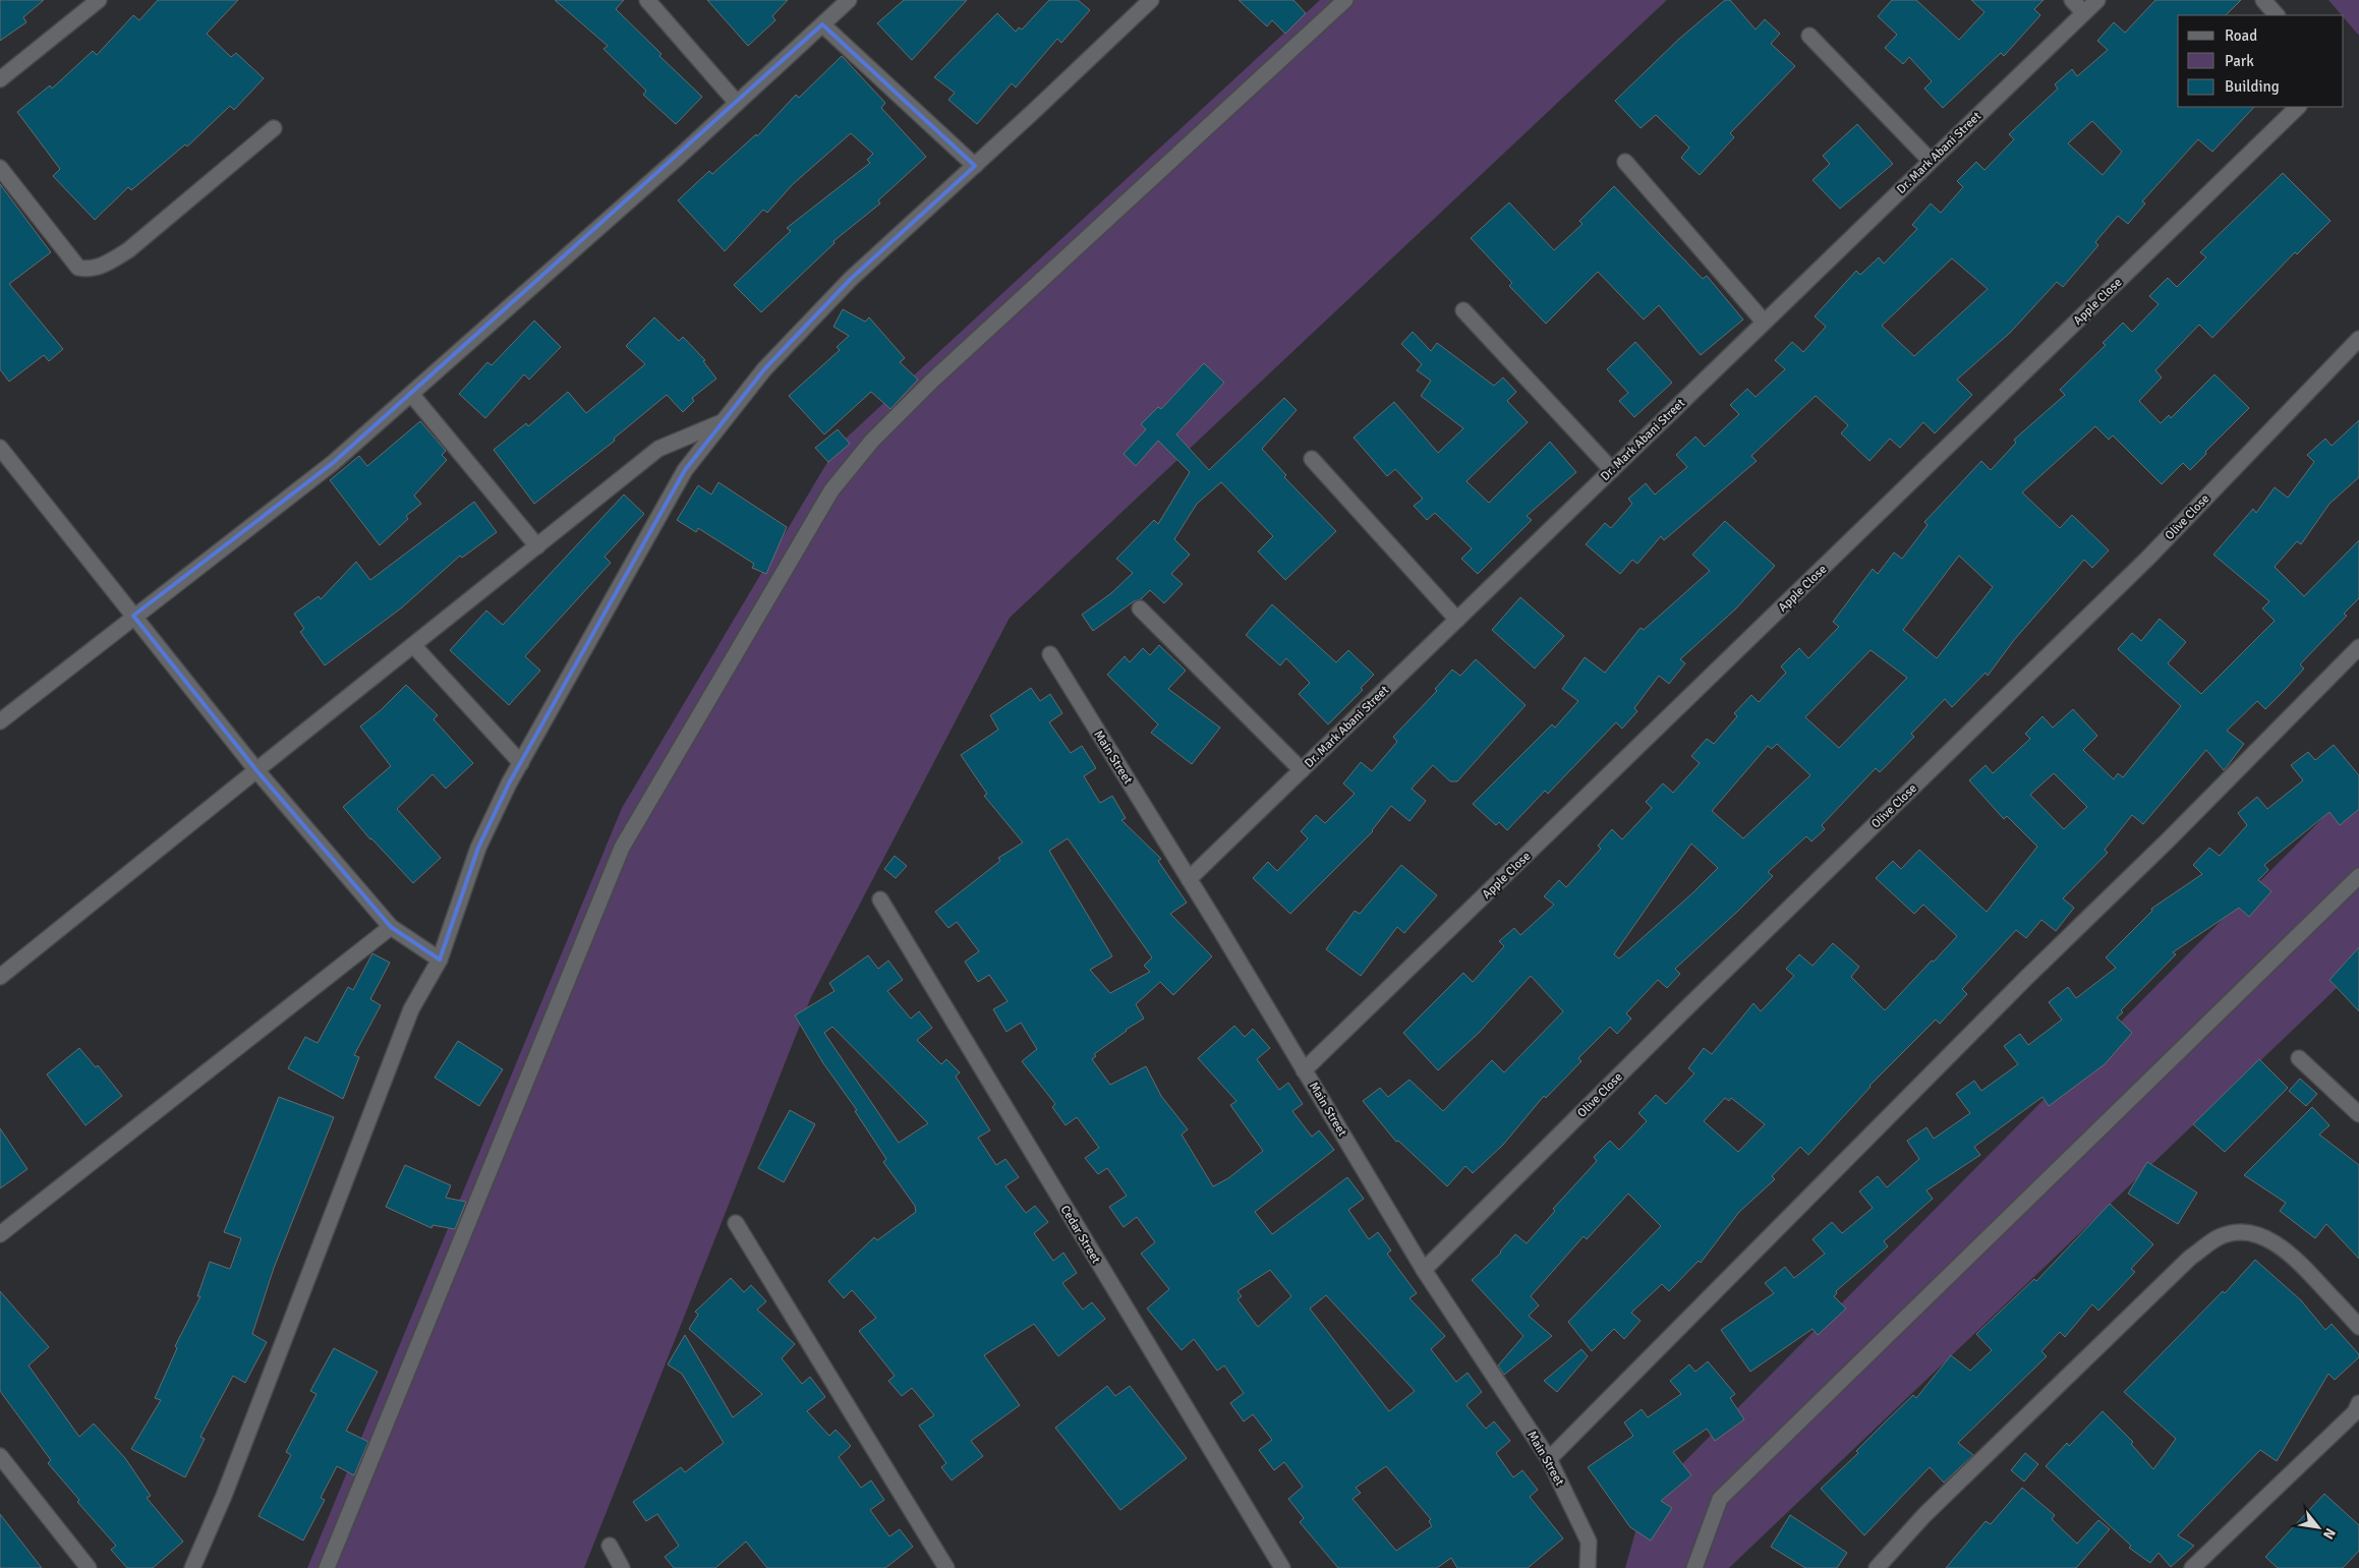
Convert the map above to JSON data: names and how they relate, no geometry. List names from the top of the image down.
{
  "streets": {
    "street": [
      "Dr. Mark Abani Street",
      "Apple Close",
      "Olive Close",
      "Main Street",
      "Cedar Street"
    ]
  },
  "crossings": [
    ["Dr. Mark Abani Street", "Main Street"],
    ["Apple Close", "Main Street"],
    ["Olive Close", "Main Street"]
  ],
  "legend": ["Road", "Park", "Building"],
  "north": "bottom right"
}
